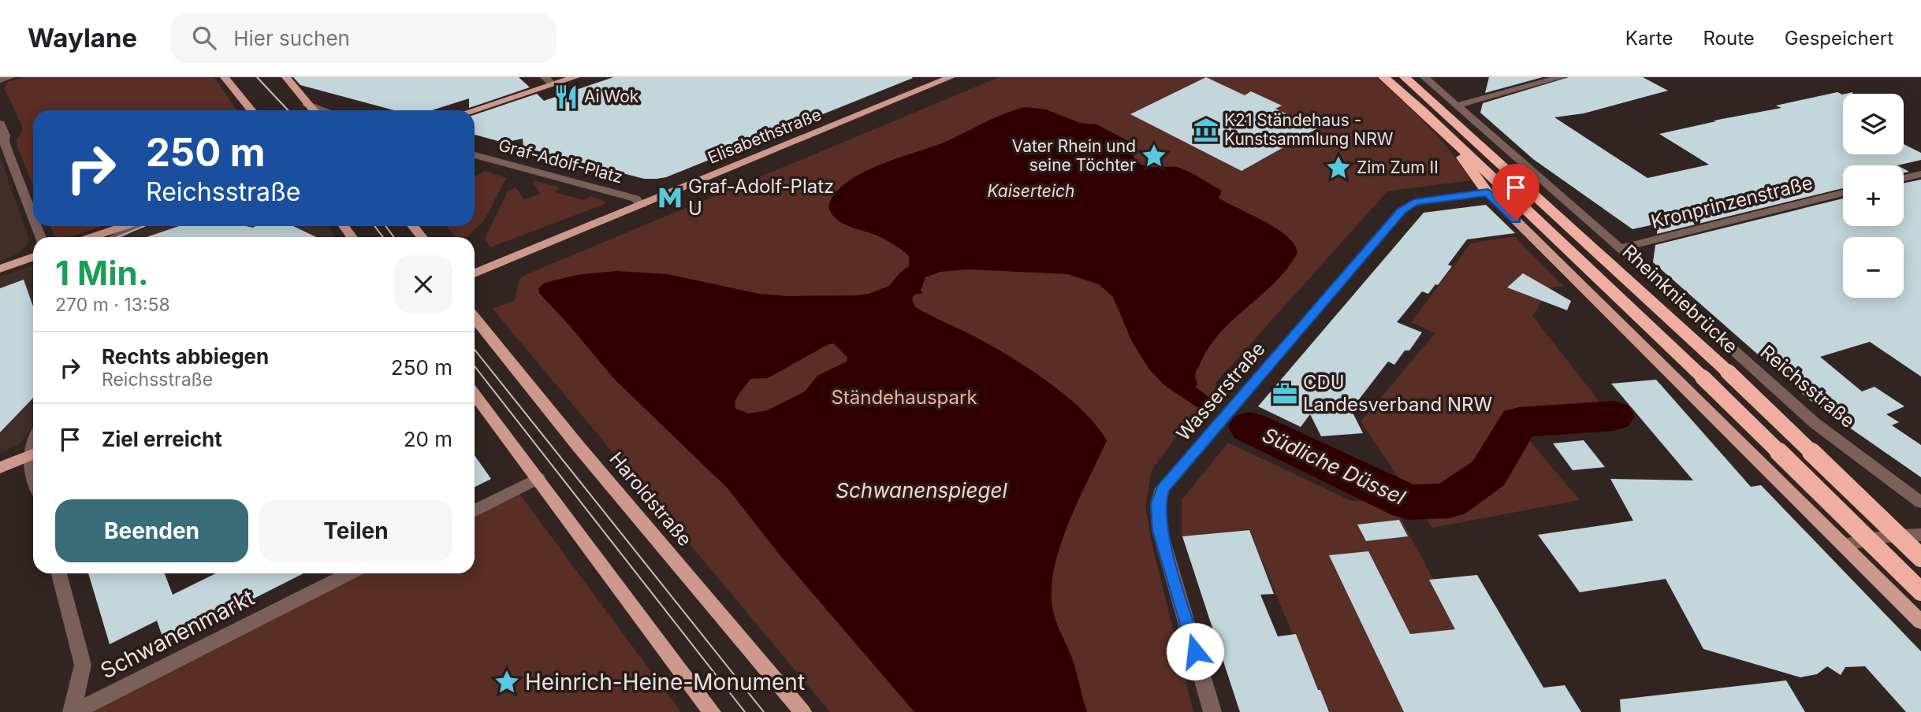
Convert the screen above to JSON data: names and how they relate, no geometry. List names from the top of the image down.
{
  "streets": {
    "highway": ["Rheinkniebrücke"],
    "main road": ["Elisabethstraße", "Haroldstraße"],
    "street": [
      "Graf-Adolf-Platz",
      "Kronprinzenstraße",
      "Reichsstraße",
      "Wasserstraße",
      "Schwanenmarkt"
    ]
  },
  "crossings": [
    ["Elisabethstraße", "Graf-Adolf-Platz"],
    ["Kronprinzenstraße", "Reichsstraße"]
  ],
  "water": ["Kaiserteich", "Südliche Düssel", "Schwanenspiegel"],
  "parks": ["Ständehauspark"],
  "places": {
    "restaurant": ["Ai Wok"],
    "museum": ["K21 Ständehaus - Kunstsammlung NRW"],
    "place": ["Vater Rhein und seine Töchter", "Zim Zum II", "Heinrich-Heine-Monument"],
    "metro station": ["Graf-Adolf-Platz U"],
    "office": ["CDU Landesverband NRW"]
  },
  "page": {
    "header": "Waylane",
    "search": "Hier suchen",
    "nav": ["Karte", "Route", "Gespeichert"],
    "map_buttons": ["+", "−"],
    "turn": ["250 m", "Reichsstraße"],
    "heading": ["1 Min.", "270 m · 13:58"],
    "list": [
      {
        "name": "Rechts abbiegen",
        "note": "Reichsstraße",
        "value": "250 m"
      },
      {
        "name": "Ziel erreicht",
        "value": "20 m"
      }
    ],
    "buttons": ["Beenden", "Teilen"]
  }
}
